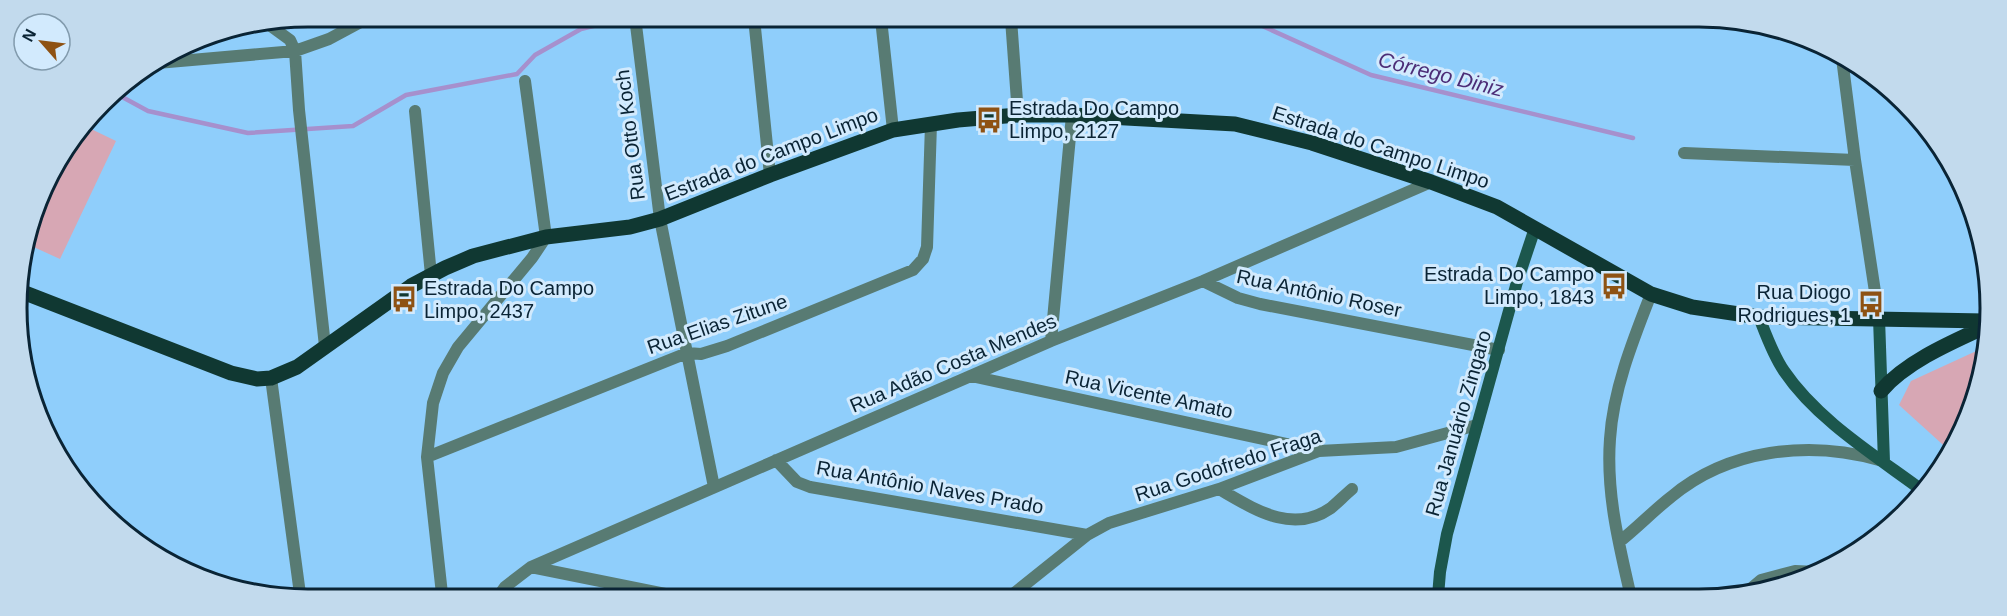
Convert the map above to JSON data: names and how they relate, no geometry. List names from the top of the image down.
{
  "streets": {
    "main road": ["Estrada do Campo Limpo"],
    "street": [
      "Rua Otto Koch",
      "Rua Antônio Roser",
      "Rua Elias Zitune",
      "Rua Adão Costa Mendes",
      "Rua Vicente Amato",
      "Rua Januário Zingaro",
      "Rua Godofredo Fraga",
      "Rua Antônio Naves Prado"
    ]
  },
  "crossings": [
    ["Rua Otto Koch", "Estrada do Campo Limpo"],
    ["Rua Otto Koch", "Rua Elias Zitune"],
    ["Rua Otto Koch", "Rua Adão Costa Mendes"],
    ["Estrada do Campo Limpo", "Rua Elias Zitune"],
    ["Estrada do Campo Limpo", "Rua Adão Costa Mendes"],
    ["Estrada do Campo Limpo", "Rua Januário Zingaro"],
    ["Rua Antônio Roser", "Rua Adão Costa Mendes"],
    ["Rua Antônio Roser", "Rua Januário Zingaro"],
    ["Rua Adão Costa Mendes", "Rua Vicente Amato"],
    ["Rua Adão Costa Mendes", "Rua Antônio Naves Prado"],
    ["Rua Vicente Amato", "Rua Godofredo Fraga"],
    ["Rua Januário Zingaro", "Rua Godofredo Fraga"],
    ["Rua Godofredo Fraga", "Rua Antônio Naves Prado"]
  ],
  "water": ["Córrego Diniz"],
  "places": {
    "bus stop": [
      "Estrada Do Campo Limpo, 2127",
      "Estrada Do Campo Limpo, 1843",
      "Estrada Do Campo Limpo, 2437",
      "Rua Diogo Rodrigues, 1"
    ]
  },
  "north": "top left"
}
